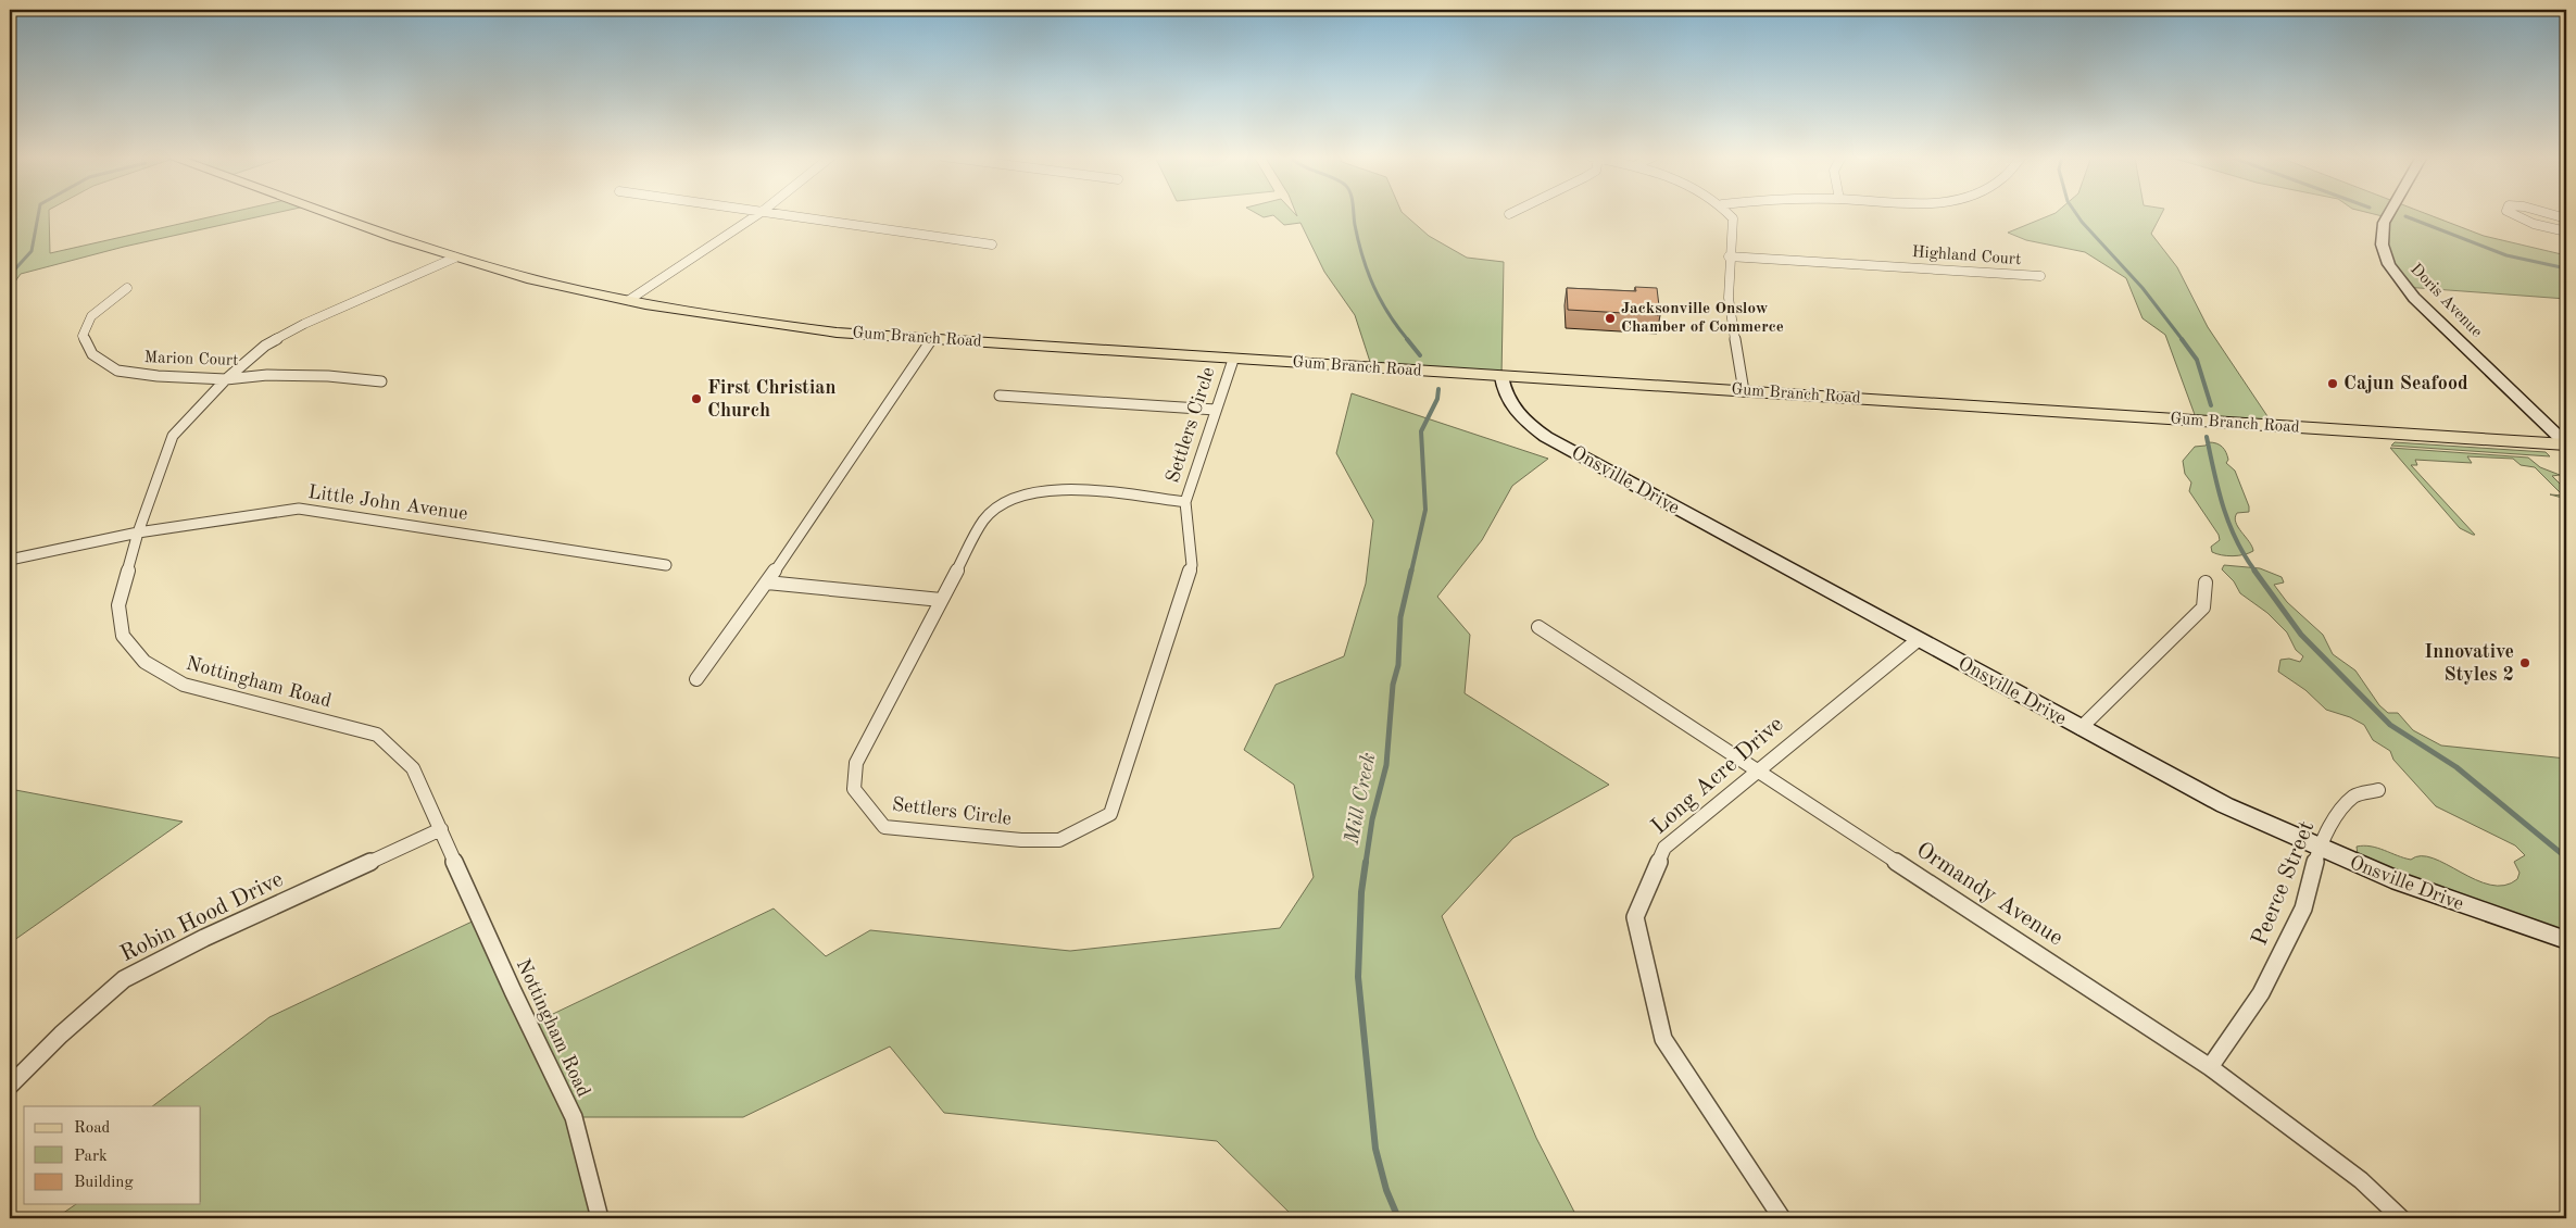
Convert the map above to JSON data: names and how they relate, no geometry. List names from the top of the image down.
{
  "streets": {
    "main road": ["Gum Branch Road"],
    "street": [
      "Highland Court",
      "Doris Avenue",
      "Marion Court",
      "Settlers Circle",
      "Onsville Drive",
      "Little John Avenue",
      "Nottingham Road",
      "Long Acre Drive",
      "Peerce Street",
      "Ormandy Avenue",
      "Robin Hood Drive"
    ]
  },
  "crossings": [
    ["Doris Avenue", "Gum Branch Road"],
    ["Gum Branch Road", "Settlers Circle"],
    ["Gum Branch Road", "Onsville Drive"],
    ["Gum Branch Road", "Nottingham Road"],
    ["Marion Court", "Nottingham Road"],
    ["Onsville Drive", "Long Acre Drive"],
    ["Onsville Drive", "Peerce Street"],
    ["Little John Avenue", "Nottingham Road"],
    ["Nottingham Road", "Robin Hood Drive"],
    ["Long Acre Drive", "Ormandy Avenue"],
    ["Peerce Street", "Ormandy Avenue"]
  ],
  "water": ["Mill Creek"],
  "places": [
    "Jacksonville Onslow Chamber of Commerce",
    "Cajun Seafood",
    "First Christian Church",
    "Innovative Styles 2"
  ],
  "legend": ["Road", "Park", "Building"]
}
